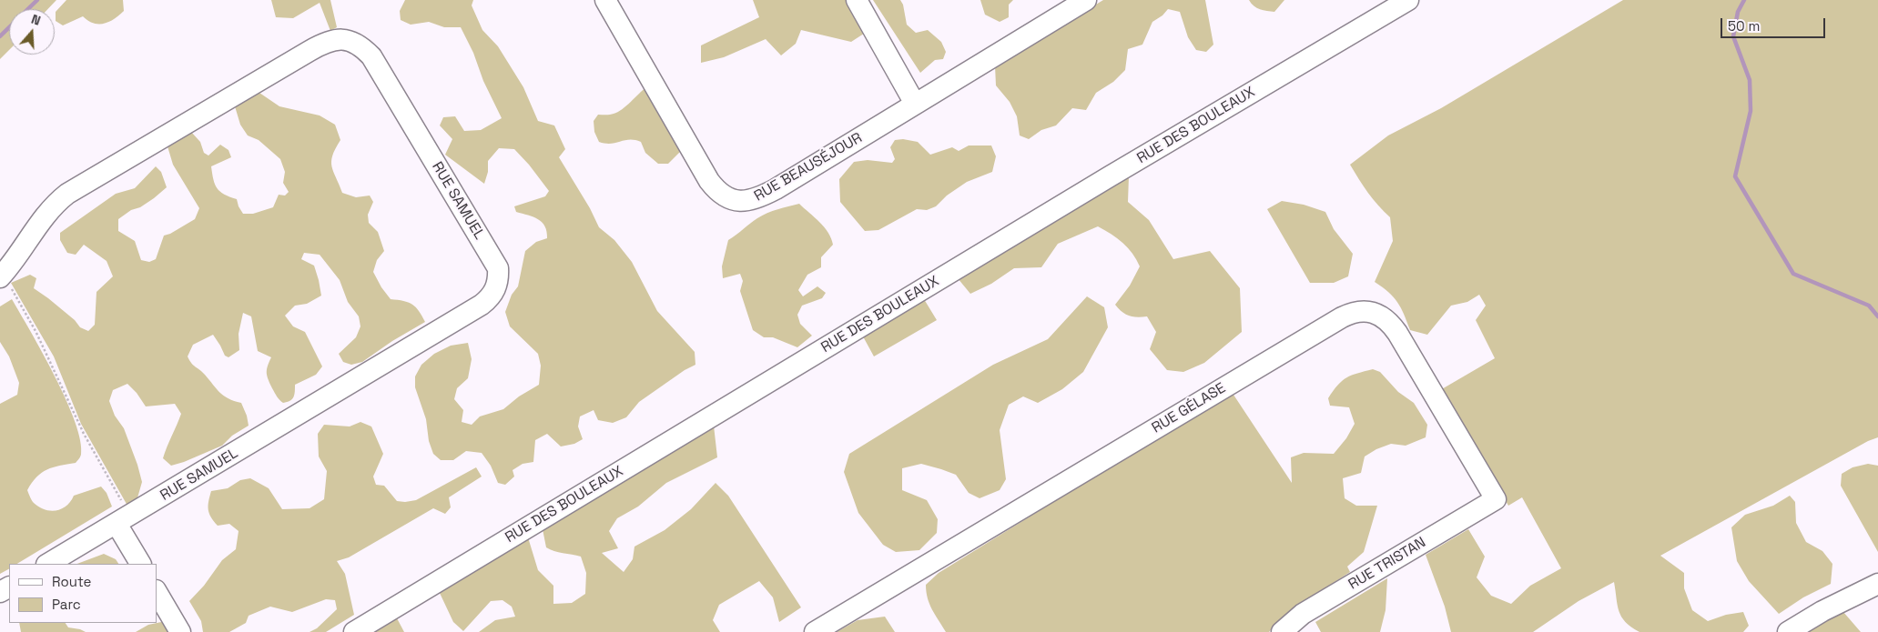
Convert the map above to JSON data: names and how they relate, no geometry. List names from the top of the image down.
{
  "streets": {
    "street": [
      "RUE DES BOULEAUX",
      "RUE BEAUSÉJOUR",
      "RUE SAMUEL",
      "RUE GÉLASE",
      "RUE TRISTAN"
    ]
  },
  "crossings": [
    ["RUE GÉLASE", "RUE TRISTAN"]
  ],
  "legend": ["Route", "Parc"],
  "scale_bar": "50 m",
  "north": "top"
}
